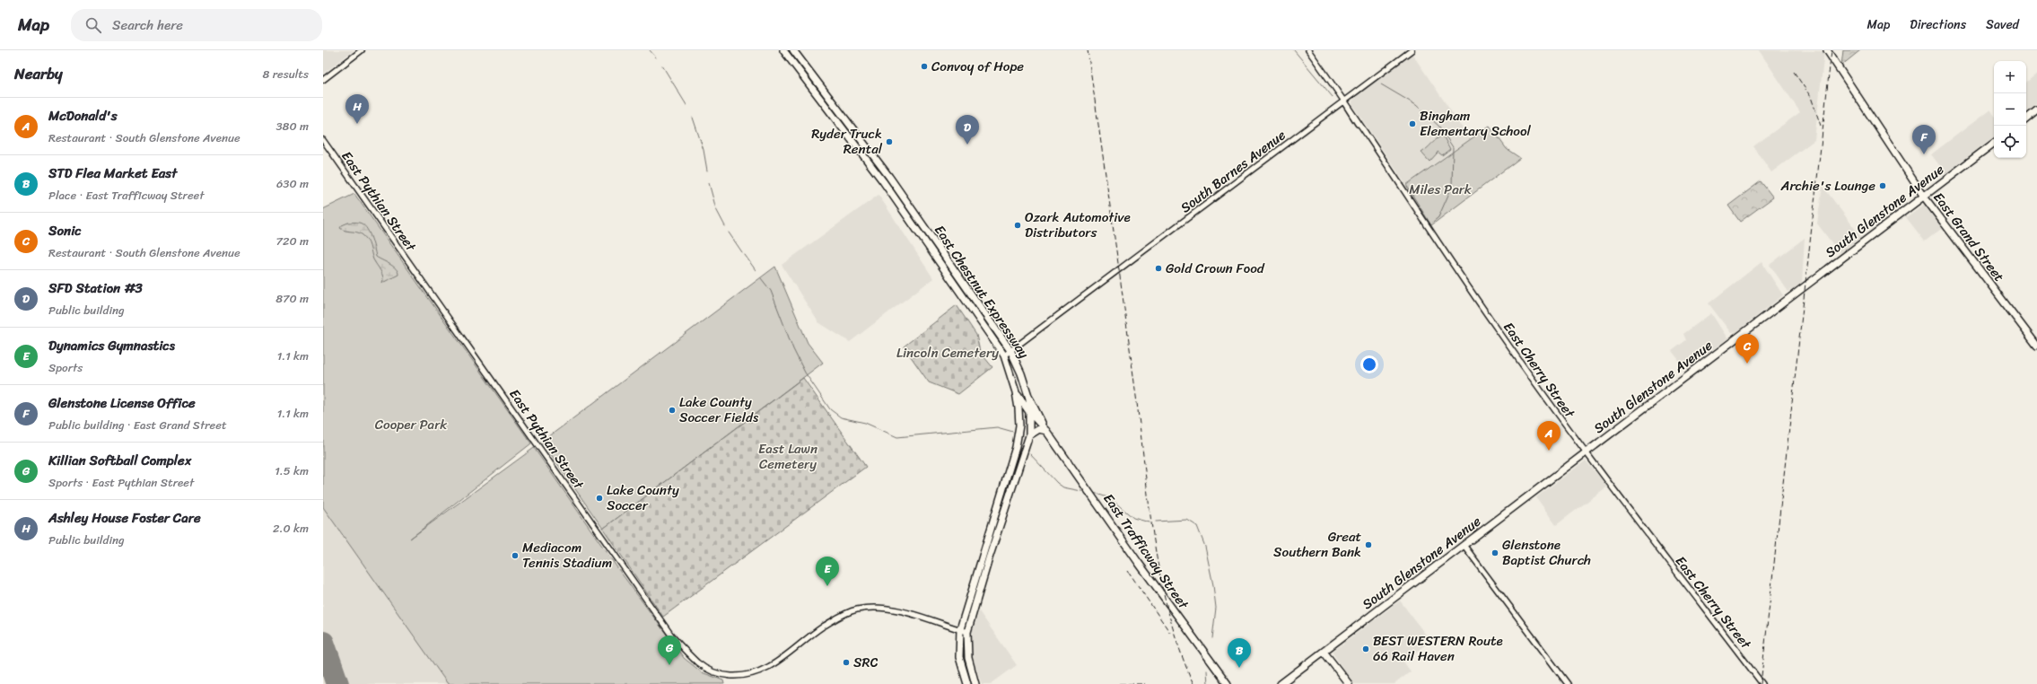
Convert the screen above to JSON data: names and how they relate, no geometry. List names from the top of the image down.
{
  "streets": {
    "main road": [
      "South Glenstone Avenue",
      "East Grand Street",
      "East Chestnut Expressway",
      "East Trafficway Street"
    ],
    "street": ["South Barnes Avenue", "East Pythian Street", "East Cherry Street"]
  },
  "crossings": [
    ["South Barnes Avenue", "East Chestnut Expressway"],
    ["South Barnes Avenue", "East Cherry Street"],
    ["East Pythian Street", "East Chestnut Expressway"],
    ["South Glenstone Avenue", "East Grand Street"],
    ["South Glenstone Avenue", "East Cherry Street"],
    ["East Chestnut Expressway", "East Trafficway Street"]
  ],
  "parks": [
    "Miles Park",
    "Lincoln Cemetery",
    "Cooper Park",
    "East Lawn Cemetery"
  ],
  "places": [
    "Convoy of Hope",
    "Bingham Elementary School",
    "Ryder Truck Rental",
    "Archie's Lounge",
    "Ozark Automotive Distributors",
    "Gold Crown Food",
    "Lake County Soccer Fields",
    "Lake County Soccer",
    "Great Southern Bank",
    "Glenstone Baptist Church",
    "Mediacom Tennis Stadium",
    "BEST WESTERN Route 66 Rail Haven",
    "SRC"
  ],
  "page": {
    "header": "Map",
    "search": "Search here",
    "nav": ["Map", "Directions", "Saved"],
    "heading": ["Nearby", "8 results"],
    "map_buttons": ["+", "−"],
    "pins": [
      "H",
      "D",
      "F",
      "C",
      "A",
      "E",
      "G",
      "B"
    ],
    "list": [
      {
        "mark": "A",
        "name": "McDonald's",
        "note": "Restaurant · South Glenstone Avenue",
        "value": "380 m"
      },
      {
        "mark": "B",
        "name": "STD Flea Market East",
        "note": "Place · East Trafficway Street",
        "value": "630 m"
      },
      {
        "mark": "C",
        "name": "Sonic",
        "note": "Restaurant · South Glenstone Avenue",
        "value": "720 m"
      },
      {
        "mark": "D",
        "name": "SFD Station #3",
        "note": "Public building",
        "value": "870 m"
      },
      {
        "mark": "E",
        "name": "Dynamics Gymnastics",
        "note": "Sports",
        "value": "1.1 km"
      },
      {
        "mark": "F",
        "name": "Glenstone License Office",
        "note": "Public building · East Grand Street",
        "value": "1.1 km"
      },
      {
        "mark": "G",
        "name": "Killian Softball Complex",
        "note": "Sports · East Pythian Street",
        "value": "1.5 km"
      },
      {
        "mark": "H",
        "name": "Ashley House Foster Care",
        "note": "Public building",
        "value": "2.0 km"
      }
    ]
  }
}
